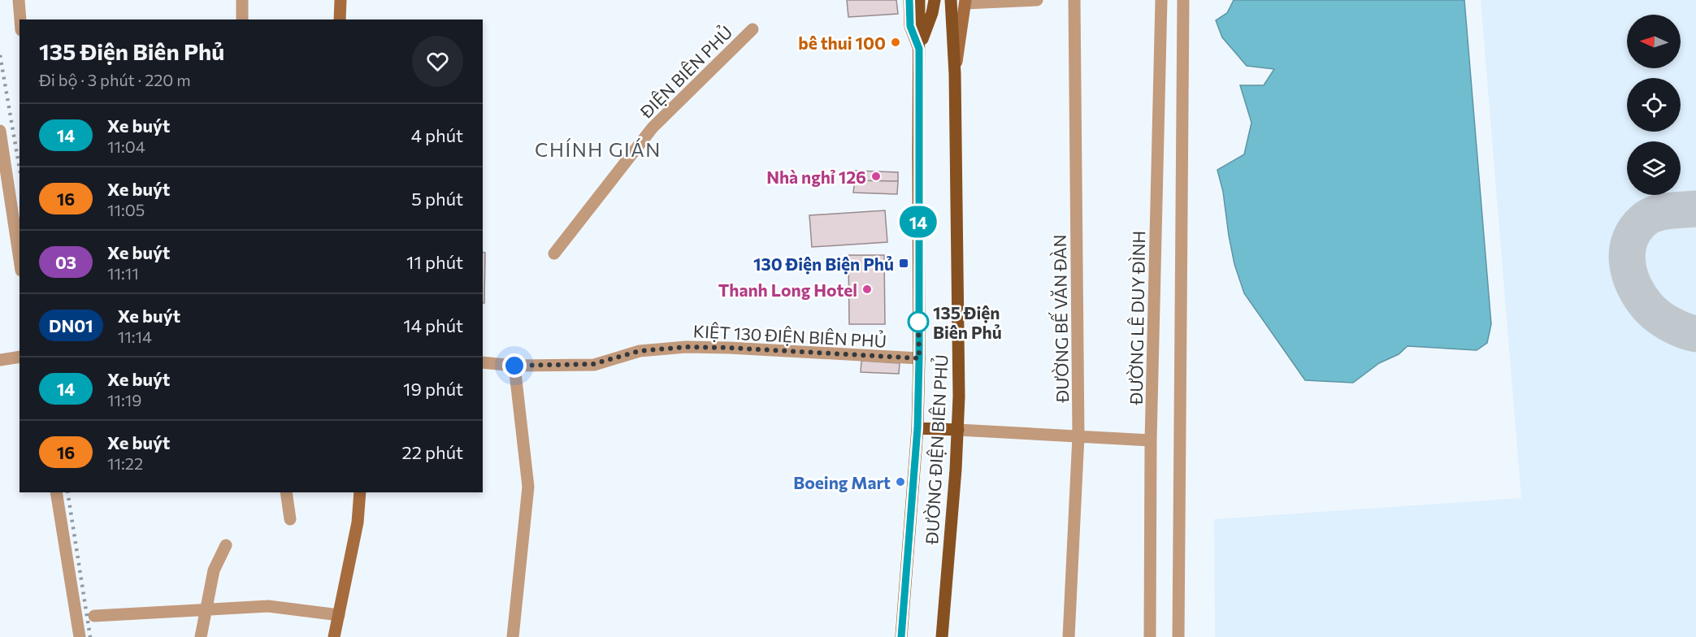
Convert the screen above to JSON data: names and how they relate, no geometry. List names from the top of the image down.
{
  "streets": {
    "main road": ["ĐƯỜNG ĐIỆN BIÊN PHỦ"],
    "street": [
      "ĐIỆN BIÊN PHỦ",
      "ĐƯỜNG LÊ DUY ĐÌNH",
      "ĐƯỜNG BẾ VĂN ĐÀN",
      "KIỆT 130 ĐIỆN BIÊN PHỦ"
    ]
  },
  "crossings": [
    ["KIỆT 130 ĐIỆN BIÊN PHỦ", "ĐƯỜNG ĐIỆN BIÊN PHỦ"]
  ],
  "districts": ["CHÍNH GIÁN"],
  "places": {
    "other": [
      "bê thui 100",
      "Nhà nghỉ 126",
      "Thanh Long Hotel",
      "135 Điện Biên Phủ",
      "Boeing Mart"
    ],
    "transit": ["130 Điện Biện Phủ"]
  },
  "lines": ["bus line 14"],
  "north": "left",
  "page": {
    "on_map": "14",
    "heading": ["135 Điện Biên Phủ", "Đi bộ · 3 phút · 220 m"],
    "list": [
      {
        "mark": "14",
        "name": "Xe buýt",
        "note": "11:04",
        "value": "4 phút"
      },
      {
        "mark": "16",
        "name": "Xe buýt",
        "note": "11:05",
        "value": "5 phút"
      },
      {
        "mark": "03",
        "name": "Xe buýt",
        "note": "11:11",
        "value": "11 phút"
      },
      {
        "mark": "DN01",
        "name": "Xe buýt",
        "note": "11:14",
        "value": "14 phút"
      },
      {
        "mark": "14",
        "name": "Xe buýt",
        "note": "11:19",
        "value": "19 phút"
      },
      {
        "mark": "16",
        "name": "Xe buýt",
        "note": "11:22",
        "value": "22 phút"
      }
    ]
  }
}
